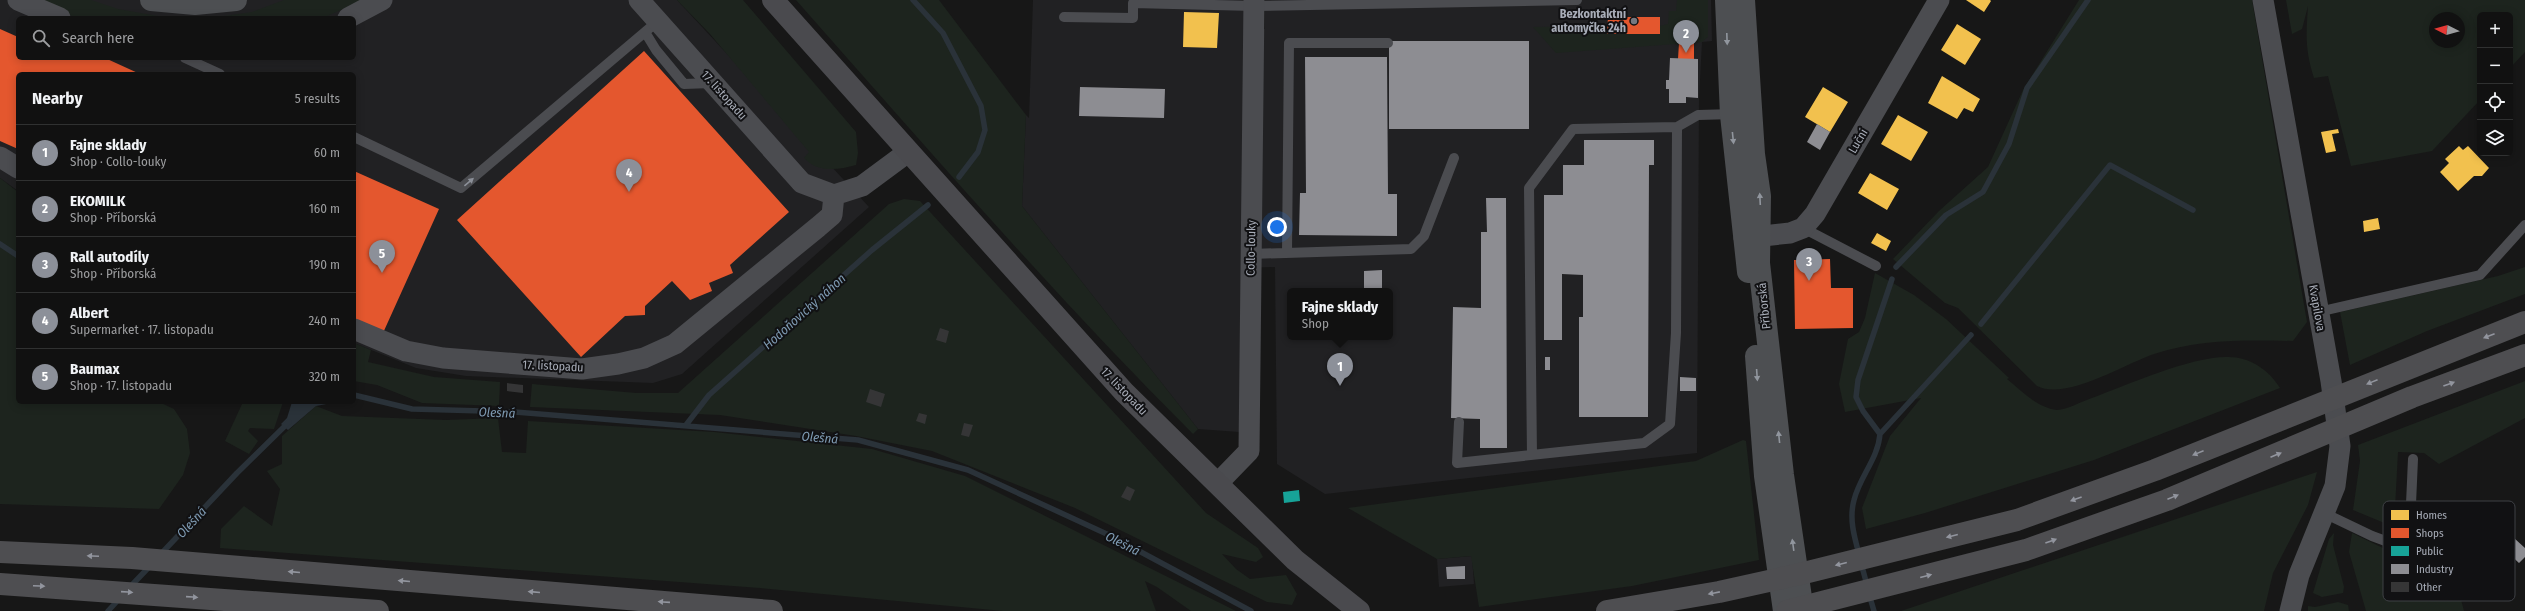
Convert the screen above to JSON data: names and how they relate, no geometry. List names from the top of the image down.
{
  "streets": {
    "main road": ["17. listopadu", "Příborská"],
    "street": ["Luční", "Collo-louky", "Kvapilova"]
  },
  "crossings": [
    ["17. listopadu", "Collo-louky"]
  ],
  "water": ["Hodoňovický náhon", "Olešná"],
  "places": ["Bezkontaktní automyčka 24h"],
  "legend": [
    "Homes",
    "Shops",
    "Public",
    "Industry",
    "Other"
  ],
  "north": "left",
  "page": {
    "map_buttons": ["+", "−"],
    "search": "Search here",
    "pins": [
      "2",
      "4",
      "5",
      "3",
      "1"
    ],
    "heading": ["Nearby", "5 results"],
    "list": [
      {
        "mark": "1",
        "name": "Fajne sklady",
        "note": "Shop · Collo-louky",
        "value": "60 m"
      },
      {
        "mark": "2",
        "name": "EKOMILK",
        "note": "Shop · Příborská",
        "value": "160 m"
      },
      {
        "mark": "3",
        "name": "Rall autodíly",
        "note": "Shop · Příborská",
        "value": "190 m"
      },
      {
        "mark": "4",
        "name": "Albert",
        "note": "Supermarket · 17. listopadu",
        "value": "240 m"
      },
      {
        "mark": "5",
        "name": "Baumax",
        "note": "Shop · 17. listopadu",
        "value": "320 m"
      }
    ],
    "popup": ["Fajne sklady", "Shop"]
  }
}
